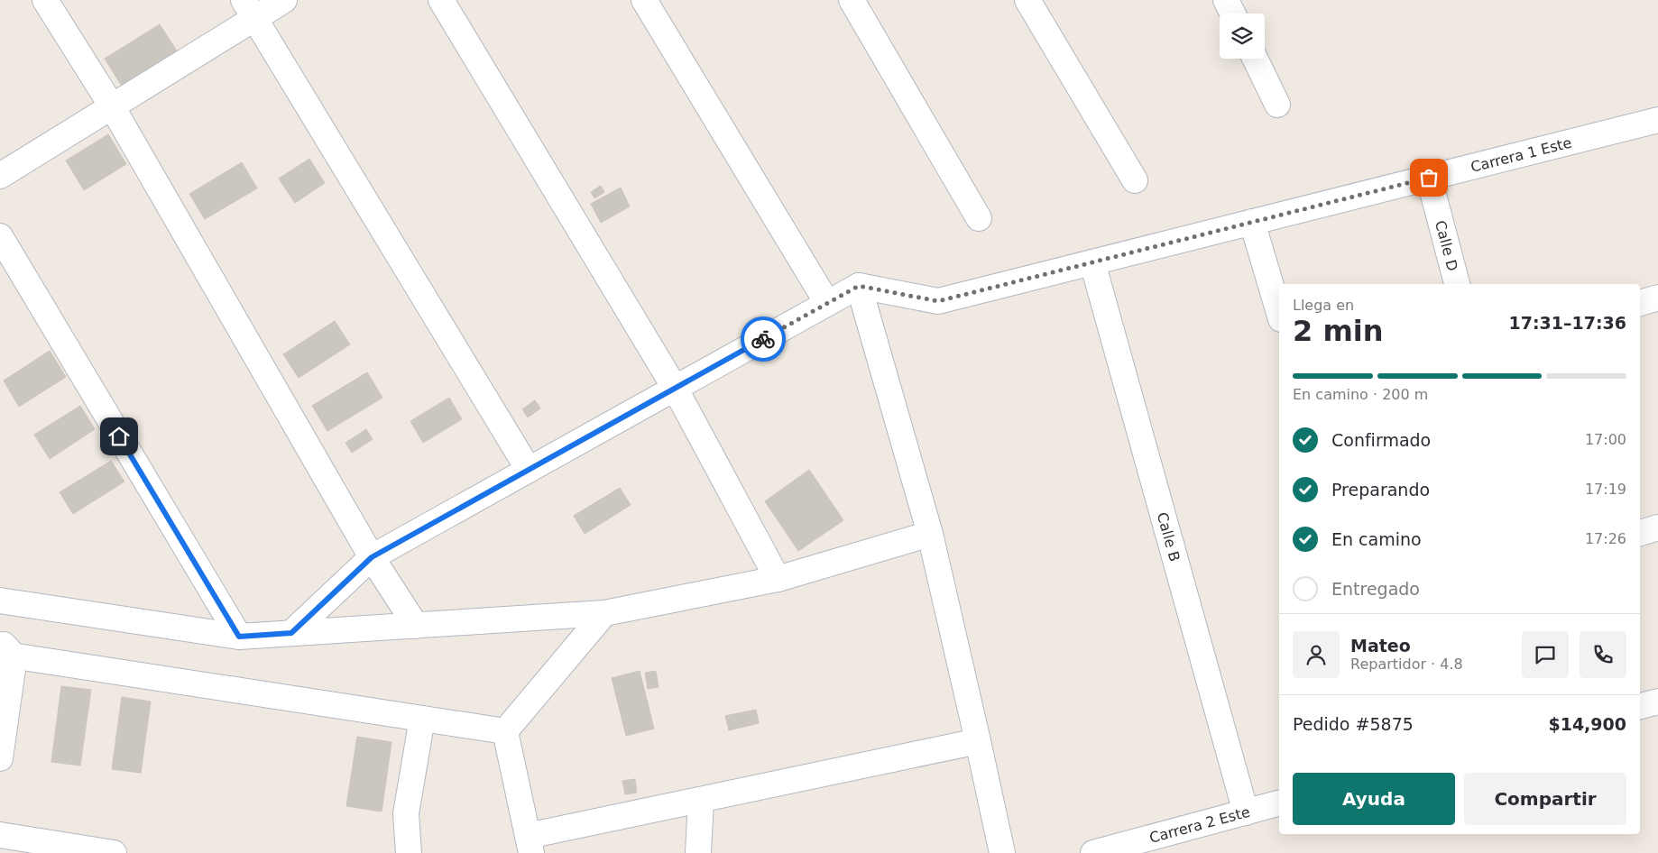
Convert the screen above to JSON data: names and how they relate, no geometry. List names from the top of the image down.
{
  "streets": {
    "street": [
      "Carrera 1 Este",
      "Calle D",
      "Calle B",
      "Carrera 2 Este"
    ]
  },
  "crossings": [
    ["Carrera 1 Este", "Calle D"],
    ["Carrera 1 Este", "Calle B"],
    ["Calle B", "Carrera 2 Este"]
  ],
  "page": {
    "heading": ["2 min", "Llega en", "17:31–17:36"],
    "panel": [
      "Mateo",
      "Repartidor · 4.8",
      "Pedido #5875",
      "$14,900"
    ],
    "bar": "En camino · 200 m",
    "list": [
      ["Confirmado", "17:00"],
      ["Preparando", "17:19"],
      ["En camino", "17:26"],
      "Entregado"
    ],
    "buttons": ["Ayuda", "Compartir"]
  }
}
